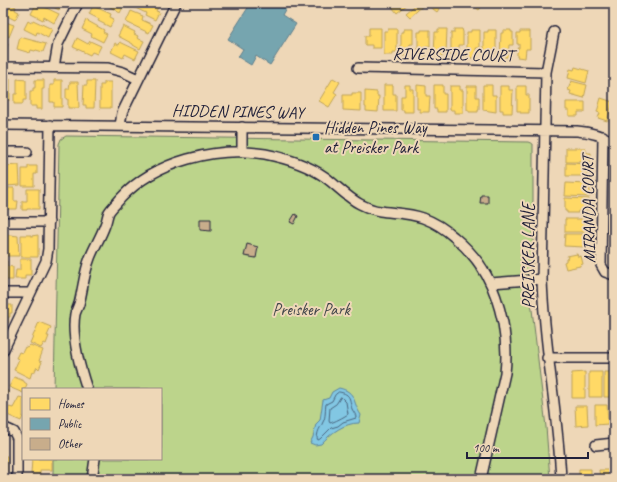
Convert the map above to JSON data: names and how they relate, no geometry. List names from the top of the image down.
{
  "streets": {
    "street": [
      "RIVERSIDE COURT",
      "HIDDEN PINES WAY",
      "MIRANDA COURT",
      "PREISKER LANE"
    ]
  },
  "crossings": [
    ["RIVERSIDE COURT", "PREISKER LANE"],
    ["HIDDEN PINES WAY", "MIRANDA COURT"],
    ["HIDDEN PINES WAY", "PREISKER LANE"]
  ],
  "parks": ["Preisker Park"],
  "places": {
    "transit": ["Hidden Pines Way at Preisker Park"]
  },
  "legend": ["Homes", "Public", "Other"],
  "scale_bar": "100 m"
}
